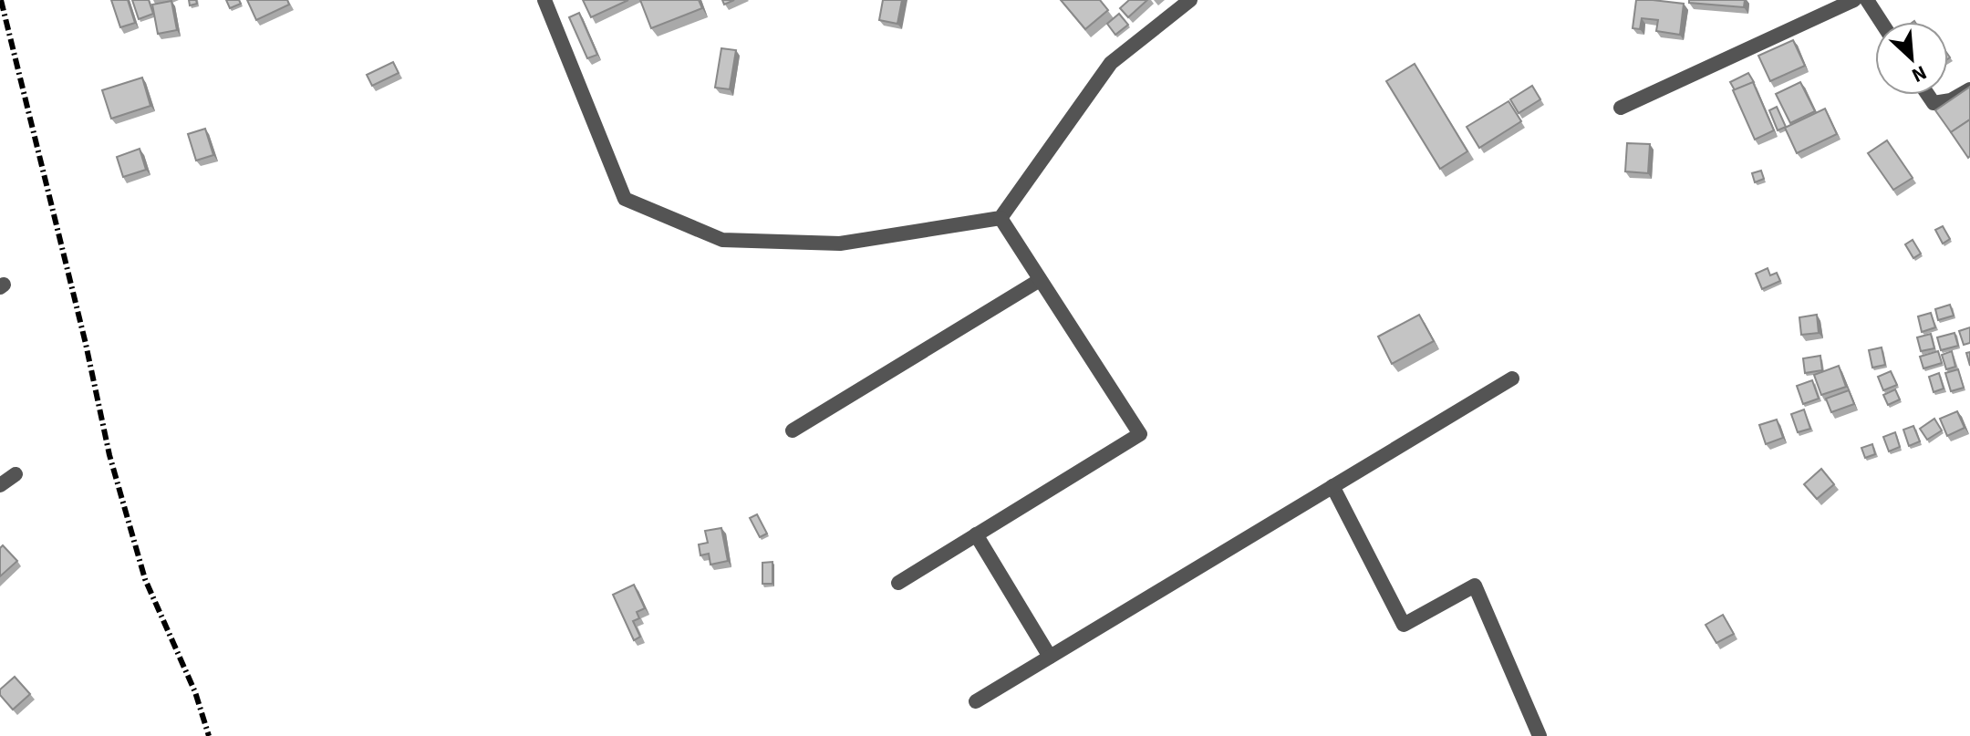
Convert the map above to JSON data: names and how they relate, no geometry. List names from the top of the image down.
{
  "north": "bottom right"
}
